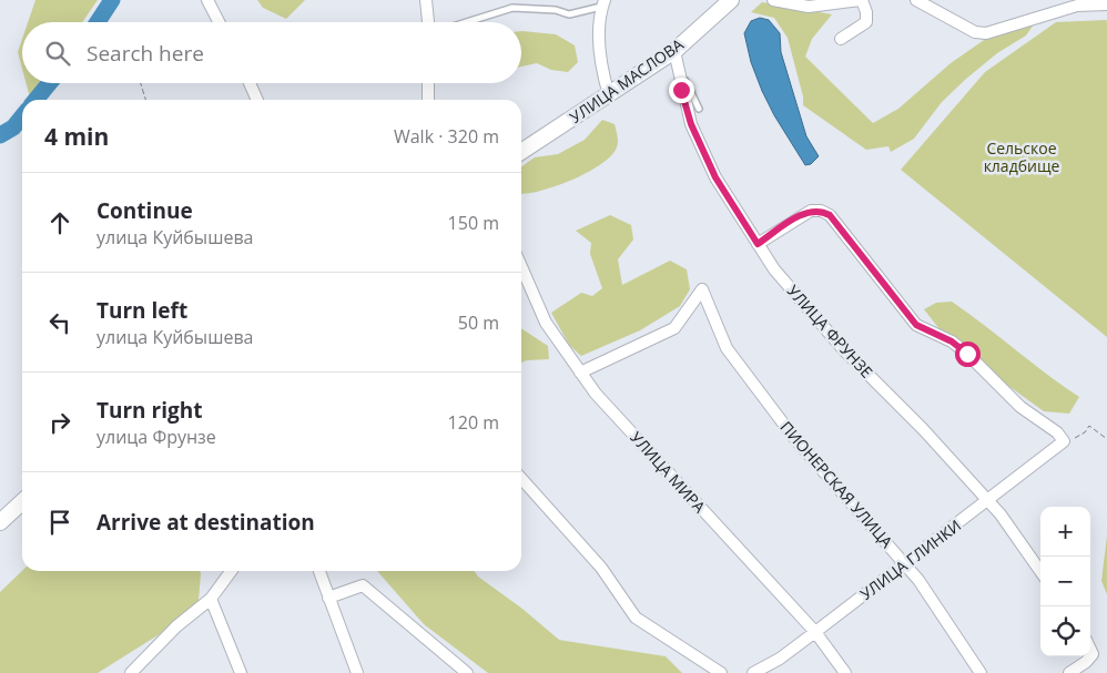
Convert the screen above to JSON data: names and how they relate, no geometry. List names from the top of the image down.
{
  "streets": {
    "main road": ["УЛИЦА МАСЛОВА"],
    "street": [
      "УЛИЦА ФРУНЗЕ",
      "УЛИЦА МИРА",
      "ПИОНЕРСКАЯ УЛИЦА",
      "УЛИЦА ГЛИНКИ"
    ]
  },
  "crossings": [
    ["УЛИЦА МАСЛОВА", "УЛИЦА ФРУНЗЕ"],
    ["УЛИЦА ФРУНЗЕ", "УЛИЦА ГЛИНКИ"],
    ["УЛИЦА МИРА", "ПИОНЕРСКАЯ УЛИЦА"],
    ["УЛИЦА МИРА", "УЛИЦА ГЛИНКИ"],
    ["ПИОНЕРСКАЯ УЛИЦА", "УЛИЦА ГЛИНКИ"]
  ],
  "parks": ["Сельское кладбище"],
  "page": {
    "search": "Search here",
    "heading": ["4 min", "Walk · 320 m"],
    "list": [
      ["Continue", "улица Куйбышева", "150 m"],
      ["Turn left", "улица Куйбышева", "50 m"],
      ["Turn right", "улица Фрунзе", "120 m"],
      "Arrive at destination"
    ],
    "map_buttons": ["+", "−"]
  }
}
